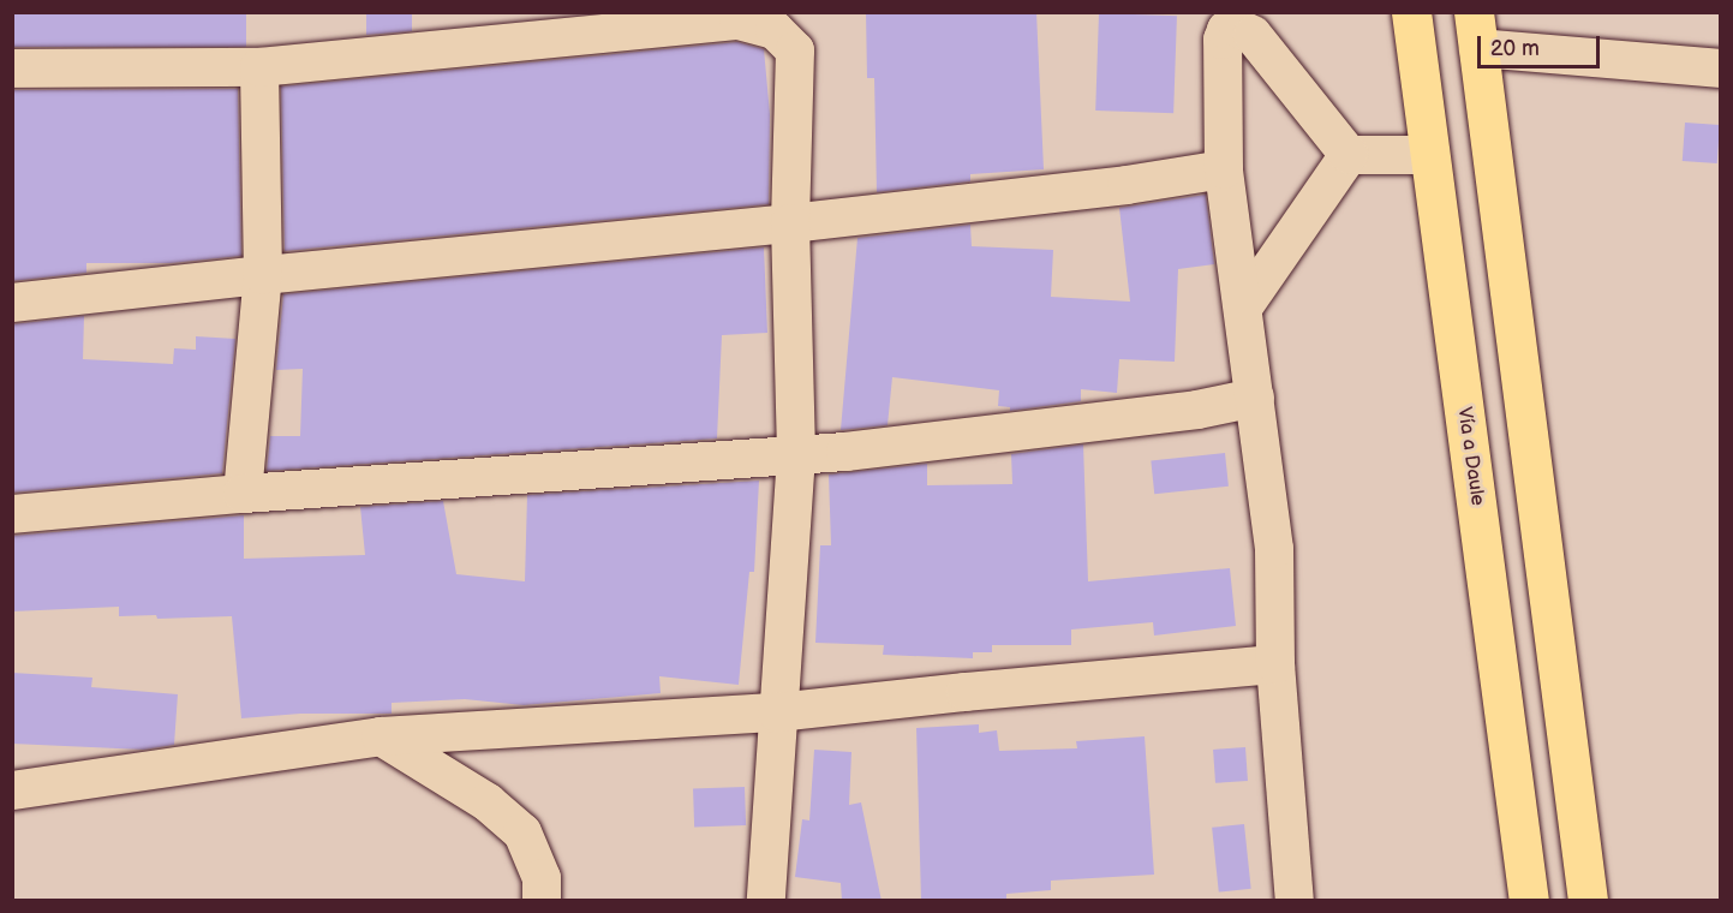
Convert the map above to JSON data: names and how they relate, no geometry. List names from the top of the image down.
{
  "streets": {
    "highway": ["Vía a Daule"]
  },
  "scale_bar": "20 m"
}
